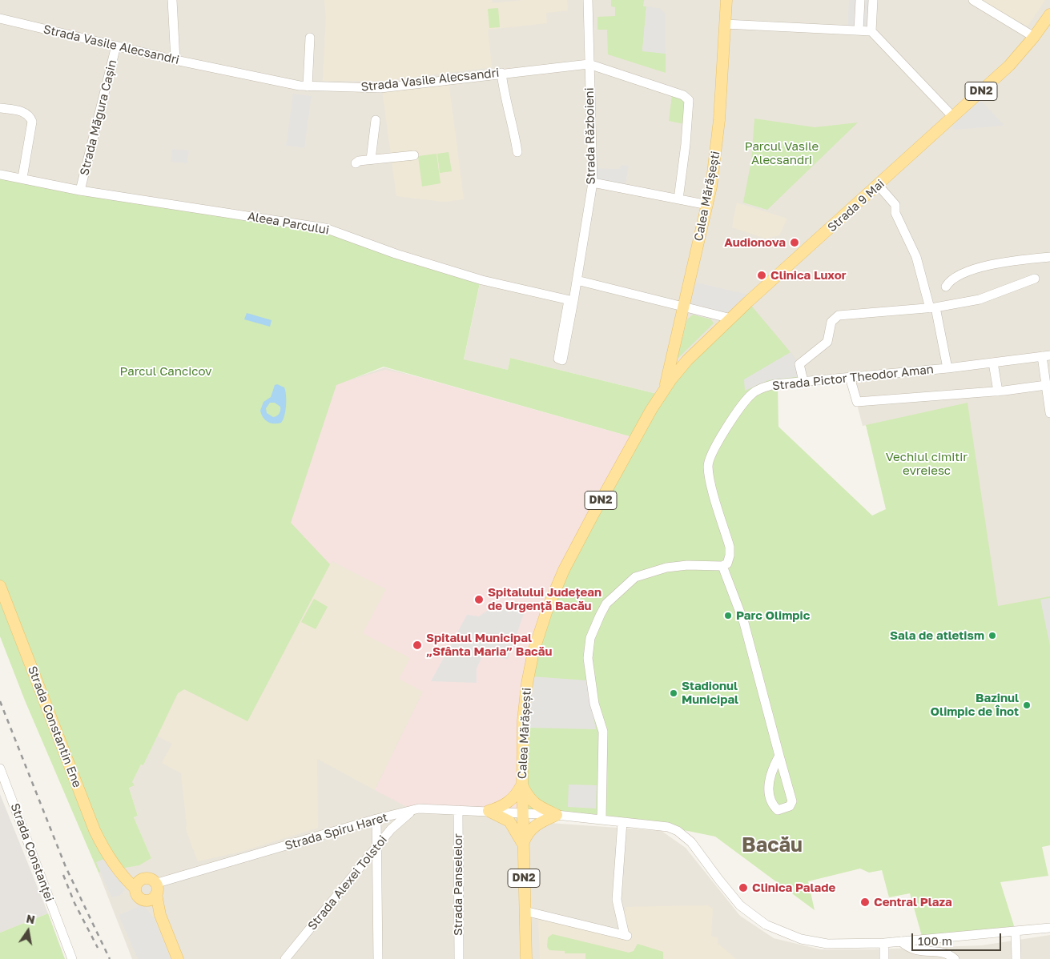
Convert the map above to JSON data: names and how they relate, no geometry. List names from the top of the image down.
{
  "streets": {
    "main road": [
      "DN2",
      "Calea Mărășești",
      "Strada 9 Mai",
      "Strada Constantin Ene"
    ],
    "street": [
      "Strada Vasile Alecsandri",
      "Strada Măgura Cașin",
      "Strada Războieni",
      "Aleea Parcului",
      "Strada Pictor Theodor Aman",
      "Strada Spiru Haret",
      "Strada Constanței",
      "Strada Alexei Tolstoi",
      "Strada Panselelor"
    ]
  },
  "crossings": [
    ["Strada Vasile Alecsandri", "Strada Măgura Cașin"],
    ["Strada Vasile Alecsandri", "Strada Războieni"],
    ["Strada Măgura Cașin", "Aleea Parcului"],
    ["Calea Mărășești", "Strada 9 Mai"],
    ["Calea Mărășești", "Strada Spiru Haret"],
    ["Strada Constantin Ene", "Strada Spiru Haret"],
    ["Strada Spiru Haret", "Strada Alexei Tolstoi"],
    ["Strada Spiru Haret", "Strada Panselelor"]
  ],
  "districts": ["Bacău"],
  "parks": ["Parcul Vasile Alecsandri", "Parcul Cancicov", "Vechiul cimitir evreiesc"],
  "places": [
    "Audionova",
    "Clinica Luxor",
    "Spitalului Județean de Urgență Bacău",
    "Parc Olimpic",
    "Sala de atletism",
    "Spitalul Municipal „Sfânta Maria” Bacău",
    "Stadionul Municipal",
    "Bazinul Olimpic de Înot",
    "Clinica Palade",
    "Central Plaza"
  ],
  "scale_bar": "100 m",
  "north": "top"
}
